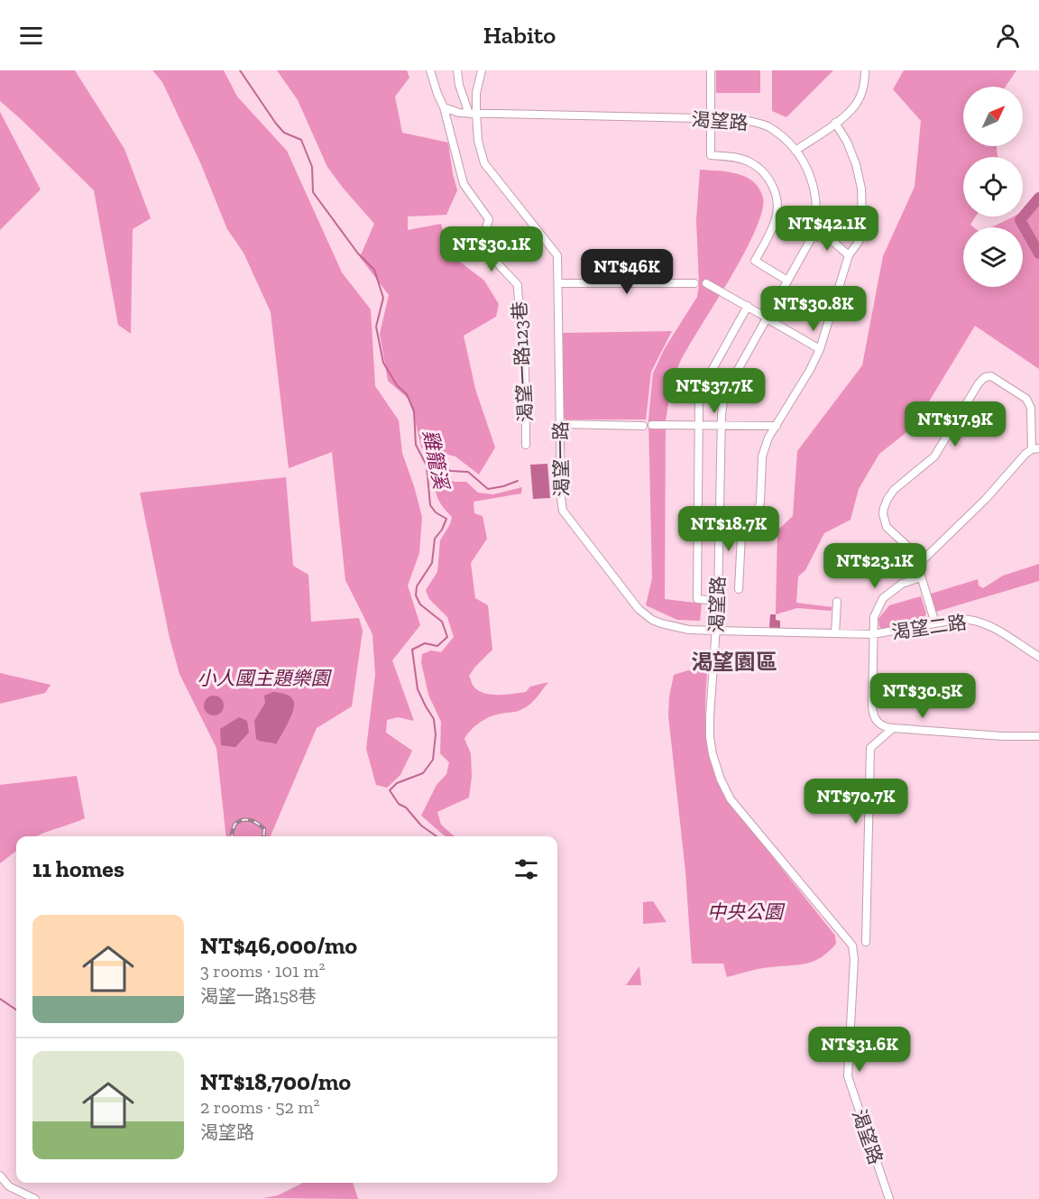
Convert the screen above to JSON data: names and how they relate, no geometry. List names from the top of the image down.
{
  "streets": {
    "street": [
      "渴望路",
      "渴望一路123巷",
      "渴望一路",
      "渴望二路"
    ]
  },
  "crossings": [
    ["渴望路", "渴望一路123巷"],
    ["渴望路", "渴望一路"],
    ["渴望一路", "渴望二路"]
  ],
  "districts": ["渴望園區"],
  "water": ["雞籠溪"],
  "parks": ["小人國主題樂園", "中央公園"],
  "north": "top right",
  "page": {
    "header": "Habito",
    "price": [
      "NT$42.1K",
      "NT$30.1K",
      "NT$46K",
      "NT$30.8K",
      "NT$37.7K",
      "NT$17.9K",
      "NT$18.7K",
      "NT$23.1K",
      "NT$30.5K",
      "NT$70.7K",
      "NT$31.6K"
    ],
    "heading": "11 homes",
    "list": [
      {
        "name": "NT$46,000/mo",
        "note": "3 rooms · 101 m² · 渴望一路158巷"
      },
      {
        "name": "NT$18,700/mo",
        "note": "2 rooms · 52 m² · 渴望路"
      }
    ]
  }
}
